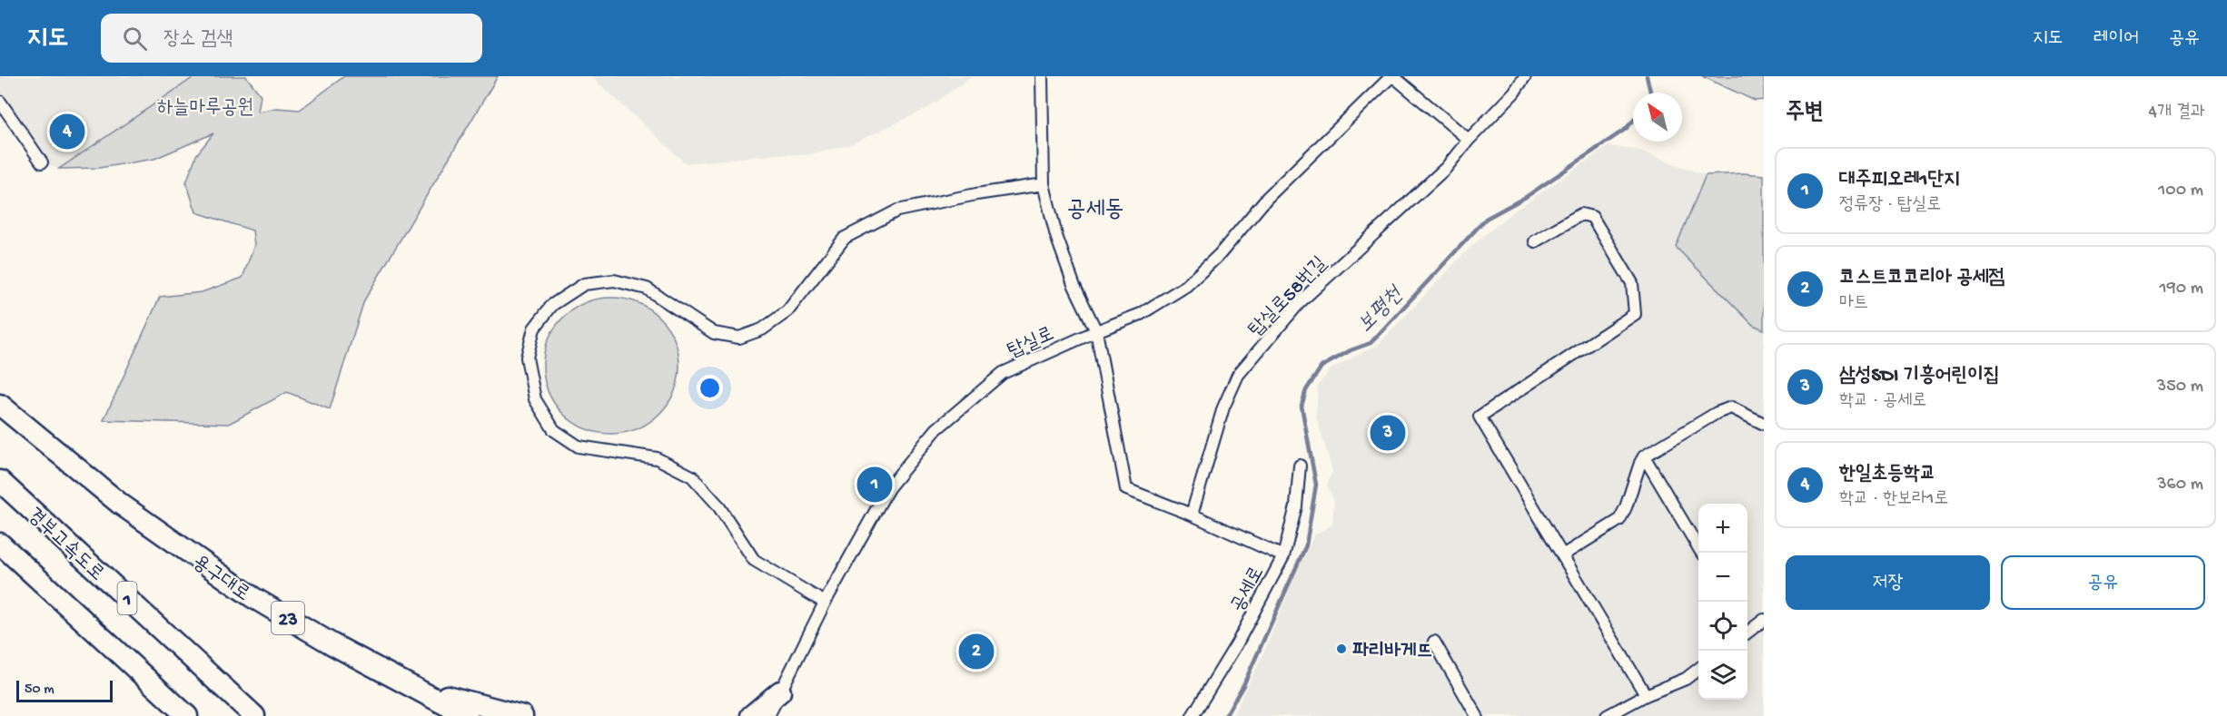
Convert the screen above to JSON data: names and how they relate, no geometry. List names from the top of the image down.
{
  "streets": {
    "highway": [
      "경부고속도로",
      "용구대로",
      "1",
      "23"
    ],
    "street": ["탑실로58번길", "탑실로", "공세로"]
  },
  "districts": ["공세동"],
  "water": ["보평천"],
  "parks": ["하늘마루공원"],
  "places": ["파리바게뜨"],
  "scale_bar": "50 m",
  "north": "top left",
  "page": {
    "header": "지도",
    "search": "장소 검색",
    "nav": ["지도", "레이어", "공유"],
    "heading": ["주변", "4개 결과"],
    "pins": [
      "4",
      "3",
      "1",
      "2"
    ],
    "list": [
      {
        "mark": "1",
        "name": "대주피오레1단지",
        "note": "정류장 · 탑실로",
        "value": "100 m"
      },
      {
        "mark": "2",
        "name": "코스트코코리아 공세점",
        "note": "마트",
        "value": "190 m"
      },
      {
        "mark": "3",
        "name": "삼성SDI 기흥어린이집",
        "note": "학교 · 공세로",
        "value": "350 m"
      },
      {
        "mark": "4",
        "name": "한일초등학교",
        "note": "학교 · 한보라1로",
        "value": "360 m"
      }
    ],
    "map_buttons": ["+", "−"],
    "buttons": ["저장", "공유"],
    "scale": "50 m"
  }
}
